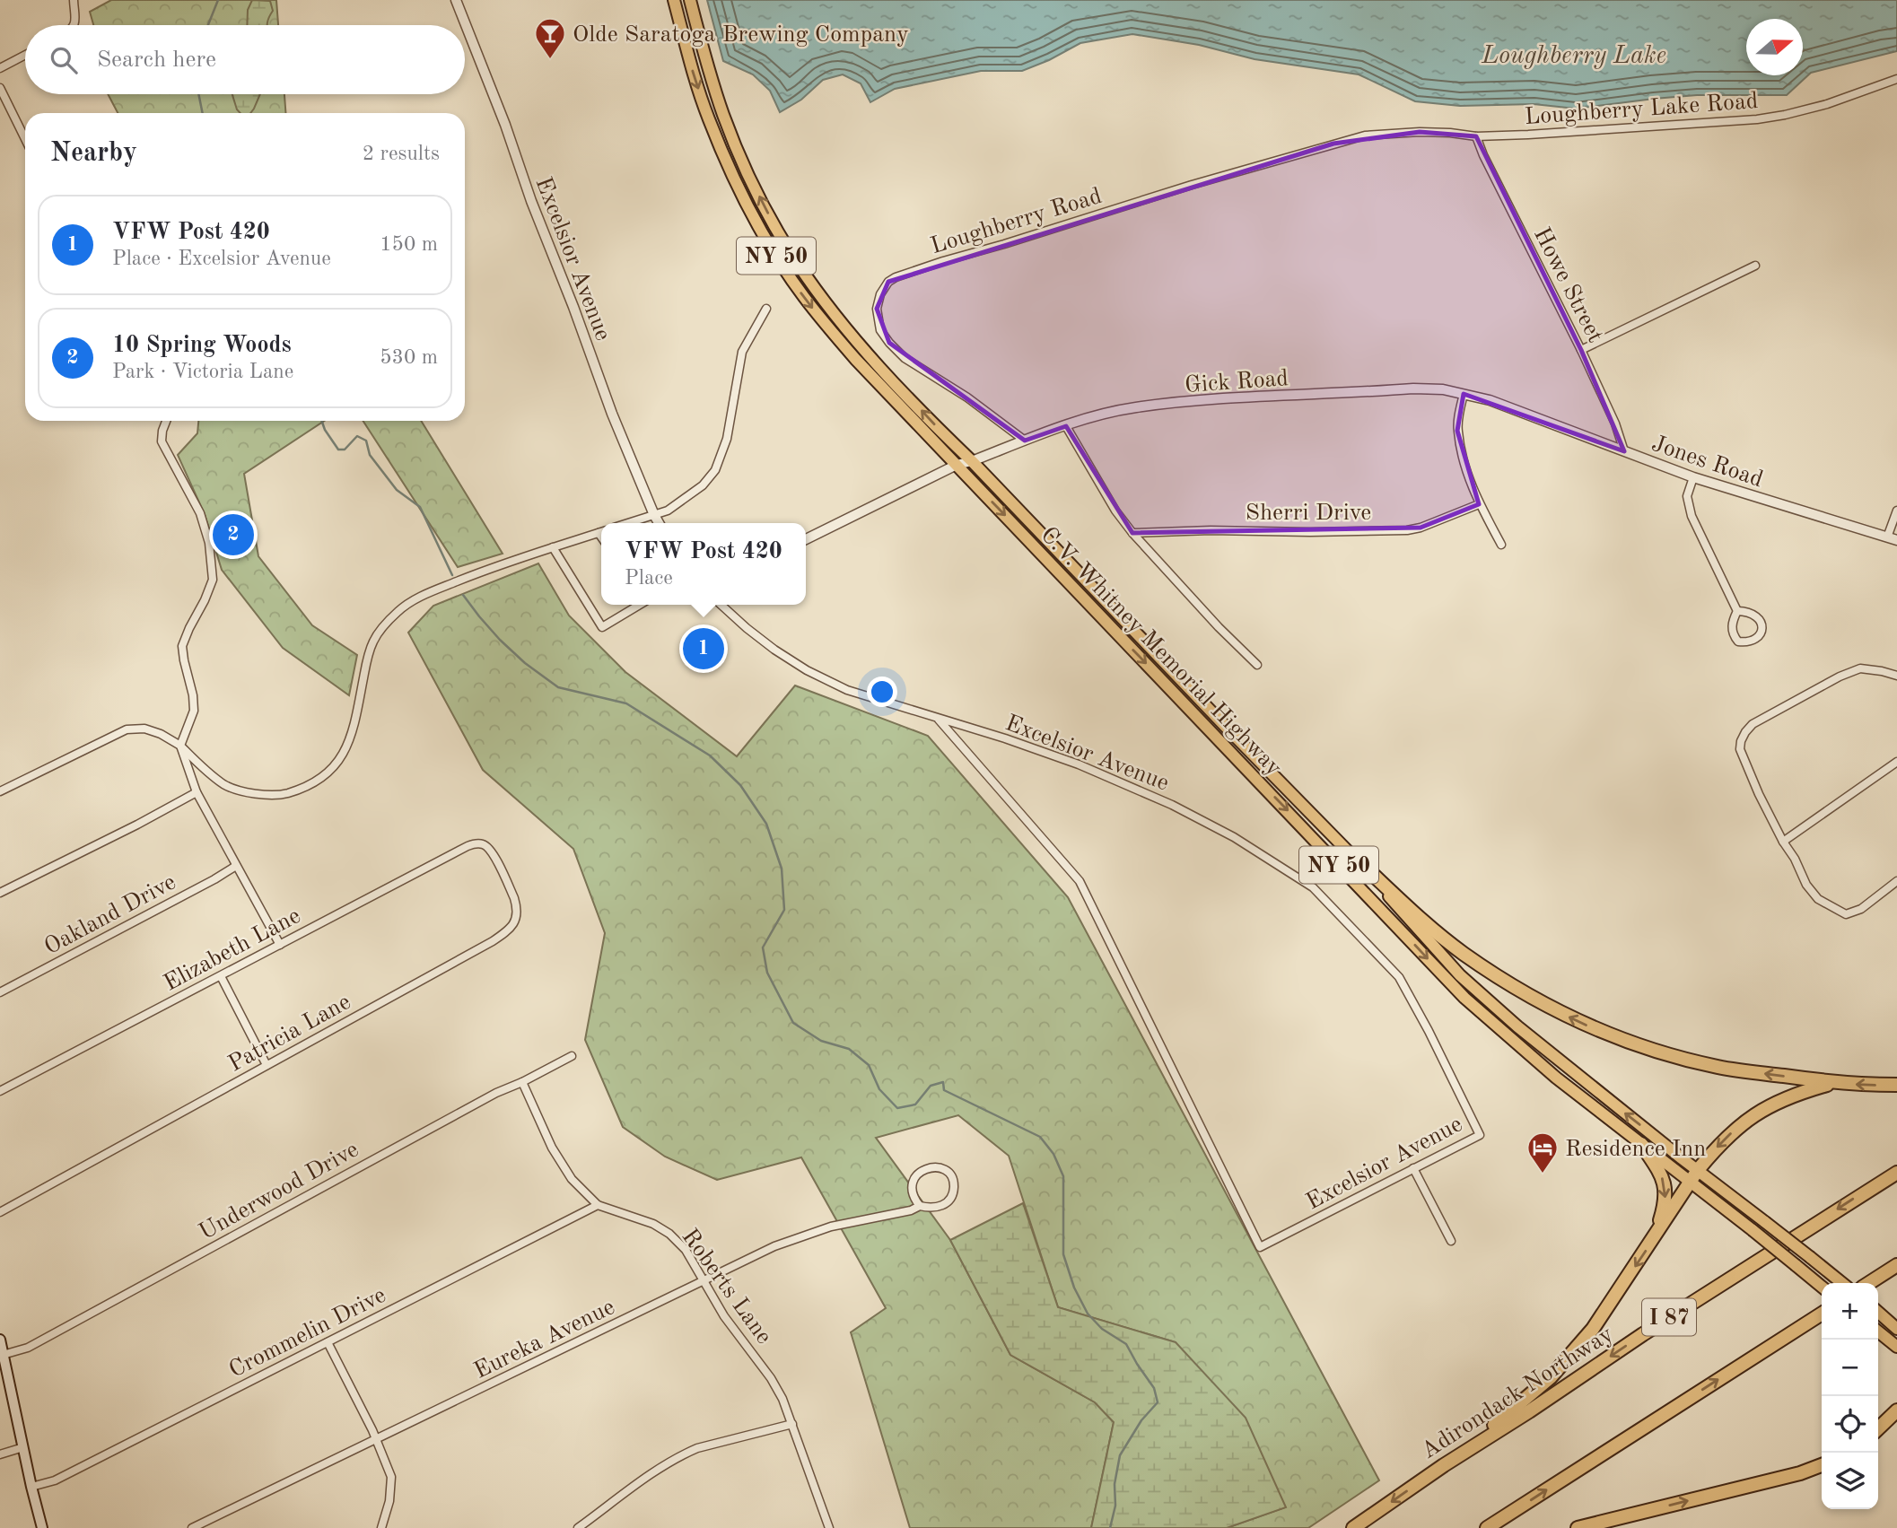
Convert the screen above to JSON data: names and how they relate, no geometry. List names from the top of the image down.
{
  "streets": {
    "highway": [
      "NY 50",
      "C.V. Whitney Memorial Highway",
      "I 87",
      "Adirondack Northway"
    ],
    "street": [
      "Loughberry Lake Road",
      "Loughberry Road",
      "Excelsior Avenue",
      "Howe Street",
      "Gick Road",
      "Jones Road",
      "Sherri Drive",
      "Oakland Drive",
      "Elizabeth Lane",
      "Patricia Lane",
      "Underwood Drive",
      "Roberts Lane",
      "Crommelin Drive",
      "Eureka Avenue"
    ]
  },
  "crossings": [
    ["Loughberry Lake Road", "Loughberry Road"],
    ["Loughberry Lake Road", "Howe Street"],
    ["Loughberry Road", "Gick Road"],
    ["Howe Street", "Jones Road"],
    ["Gick Road", "Jones Road"],
    ["Gick Road", "C.V. Whitney Memorial Highway"],
    ["Elizabeth Lane", "Patricia Lane"],
    ["Underwood Drive", "Roberts Lane"],
    ["Roberts Lane", "Crommelin Drive"],
    ["Roberts Lane", "Eureka Avenue"]
  ],
  "water": ["Loughberry Lake"],
  "places": {
    "bar": ["Olde Saratoga Brewing Company"],
    "hotel": ["Residence Inn"]
  },
  "north": "right",
  "page": {
    "search": "Search here",
    "heading": ["Nearby", "2 results"],
    "list": [
      {
        "mark": "1",
        "name": "VFW Post 420",
        "note": "Place · Excelsior Avenue",
        "value": "150 m"
      },
      {
        "mark": "2",
        "name": "10 Spring Woods",
        "note": "Park · Victoria Lane",
        "value": "530 m"
      }
    ],
    "pins": ["2", "1"],
    "popup": ["VFW Post 420", "Place"],
    "map_buttons": ["+", "−"]
  }
}
